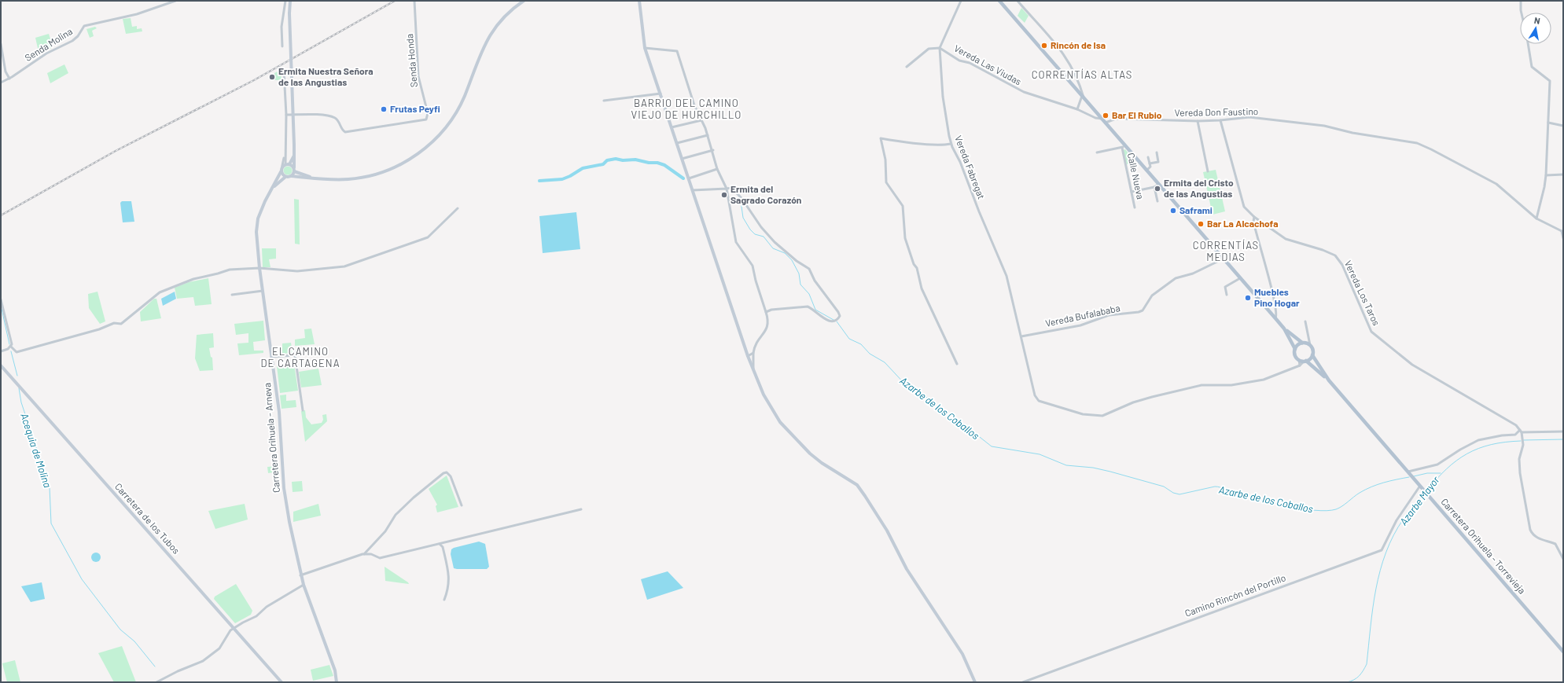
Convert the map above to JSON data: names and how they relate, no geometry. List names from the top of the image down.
{
  "streets": {
    "main road": ["Carretera Orihuela - Arneva", "Carretera de los Tubos", "Carretera Orihuela - Torrevieja"],
    "street": [
      "Senda Molina",
      "Senda Honda",
      "Vereda Las Viudas",
      "Vereda Don Faustino",
      "Vereda Fabregat",
      "Calle Nueva",
      "Vereda Los Taros",
      "Vereda Bufalababa",
      "Camino Rincón del Portillo"
    ]
  },
  "crossings": [
    ["Vereda Las Viudas", "Vereda Fabregat"],
    ["Vereda Don Faustino", "Vereda Los Taros"],
    ["Vereda Fabregat", "Vereda Bufalababa"],
    ["Carretera Orihuela - Torrevieja", "Camino Rincón del Portillo"]
  ],
  "districts": [
    "CORRENTÍAS ALTAS",
    "BARRIO DEL CAMINO VIEJO DE HURCHILLO",
    "CORRENTÍAS MEDIAS",
    "EL CAMINO DE CARTAGENA"
  ],
  "water": ["Azarbe de los Coballos", "Acequia de Molina", "Azarbe Mayor"],
  "places": [
    "Rincón de Isa",
    "Ermita Nuestra Señora de las Angustias",
    "Frutas Peyfi",
    "Bar El Rubio",
    "Ermita del Cristo de las Angustias",
    "Ermita del Sagrado Corazón",
    "Saframi",
    "Bar La Alcachofa",
    "Muebles Pino Hogar"
  ],
  "north": "top"
}
